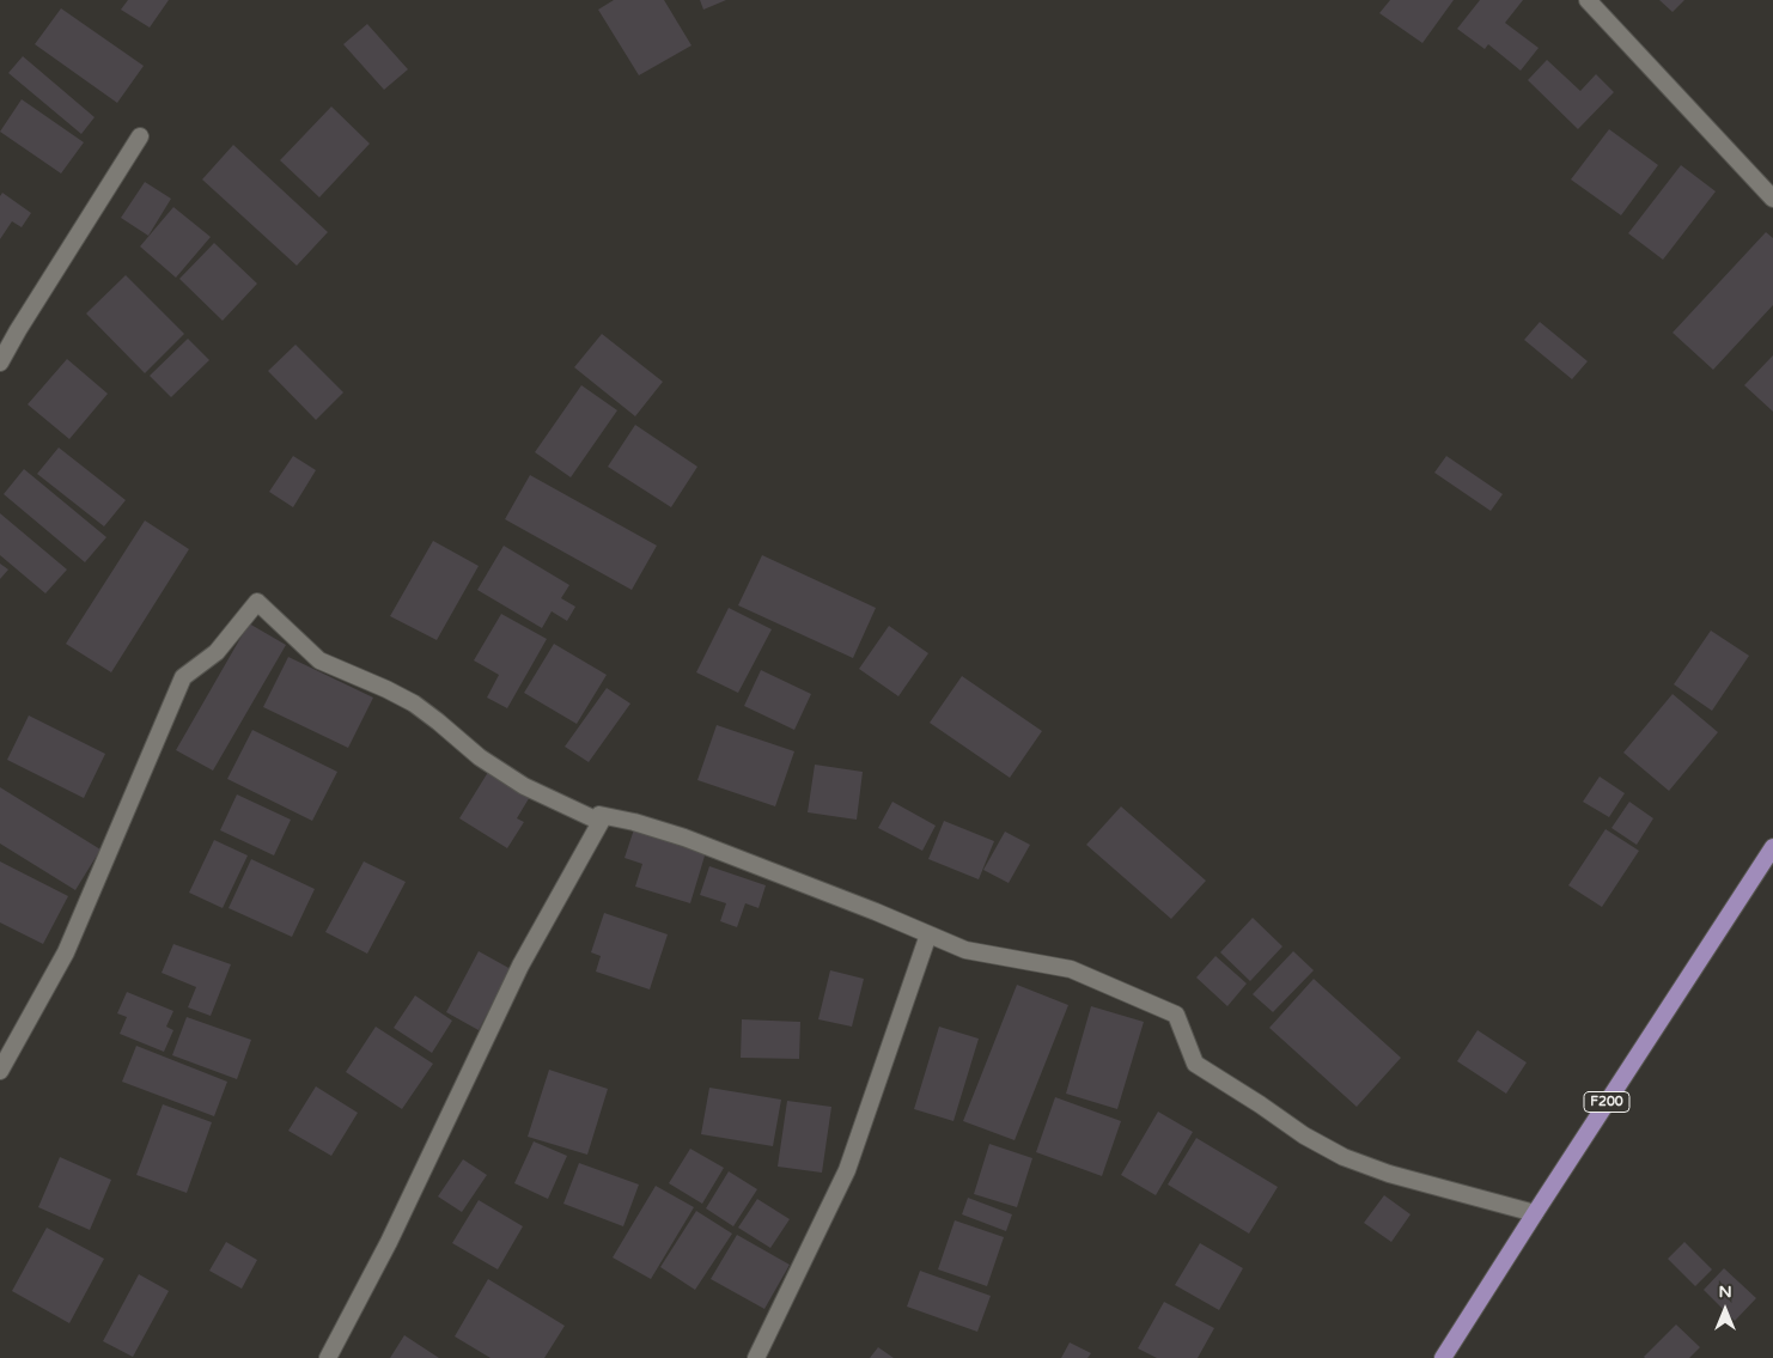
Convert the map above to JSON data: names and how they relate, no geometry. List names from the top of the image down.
{
  "streets": {
    "main road": ["F200"]
  },
  "north": "top"
}
